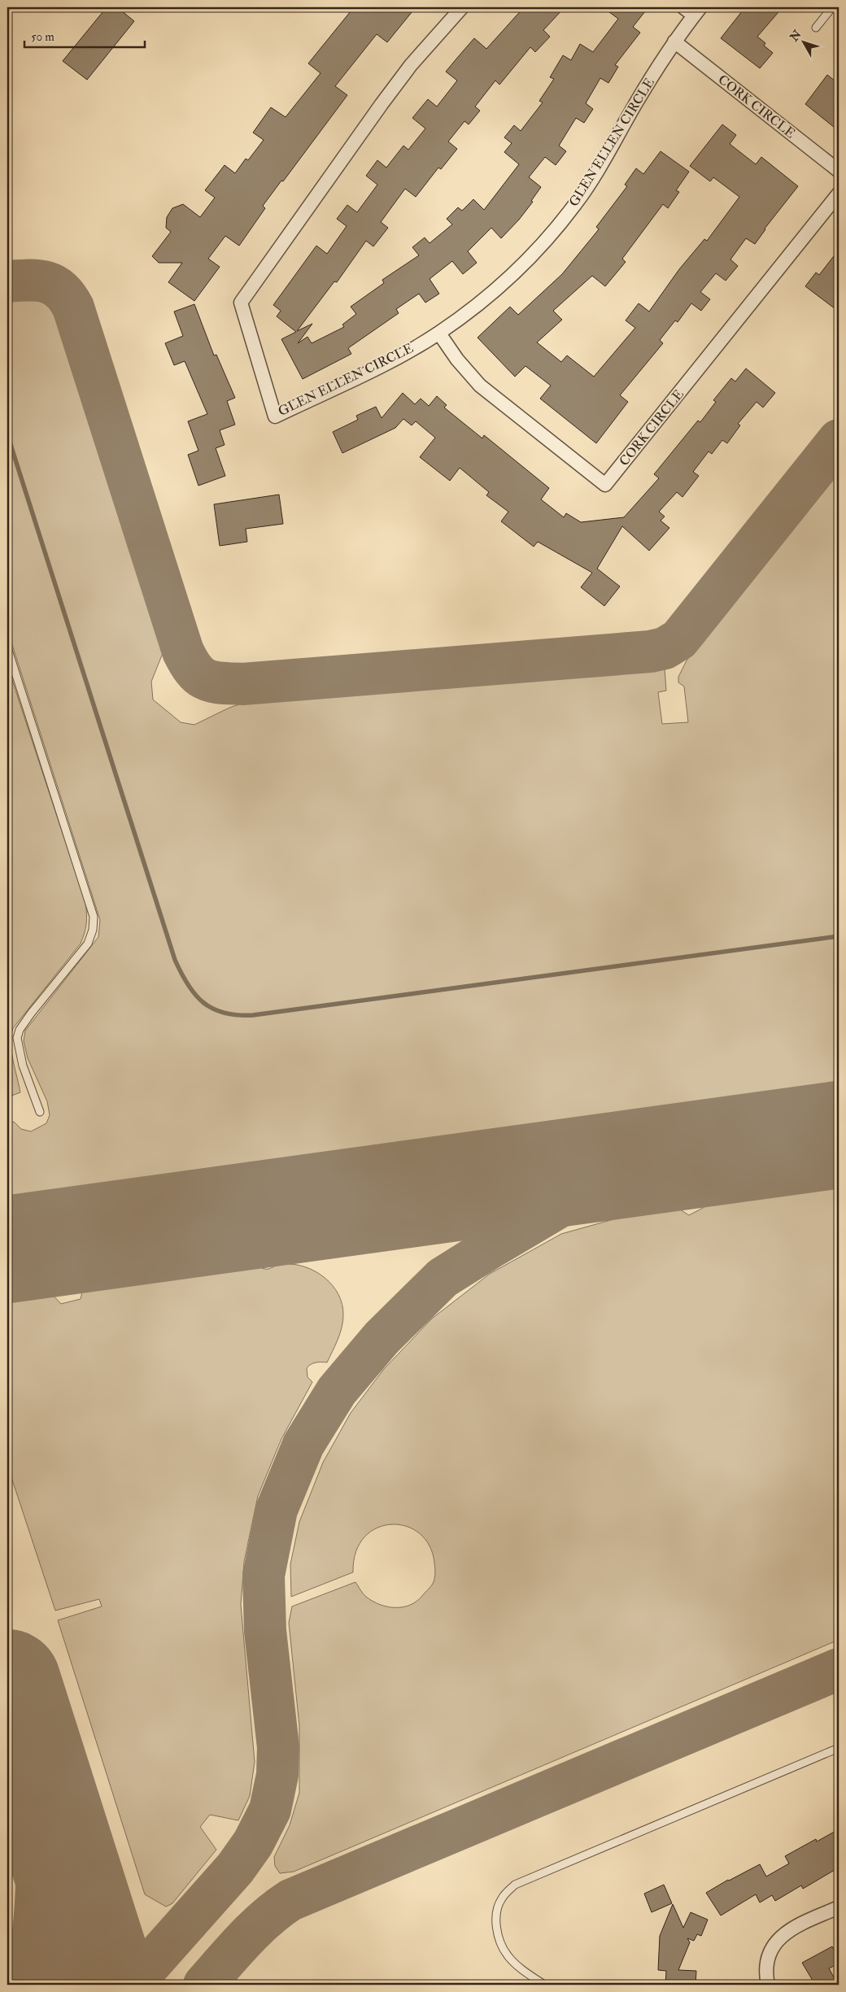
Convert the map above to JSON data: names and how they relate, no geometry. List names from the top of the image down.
{
  "streets": {
    "street": ["CORK CIRCLE", "GLEN ELLEN CIRCLE"]
  },
  "crossings": [
    ["CORK CIRCLE", "GLEN ELLEN CIRCLE"]
  ],
  "scale_bar": "50 m",
  "north": "top left"
}
